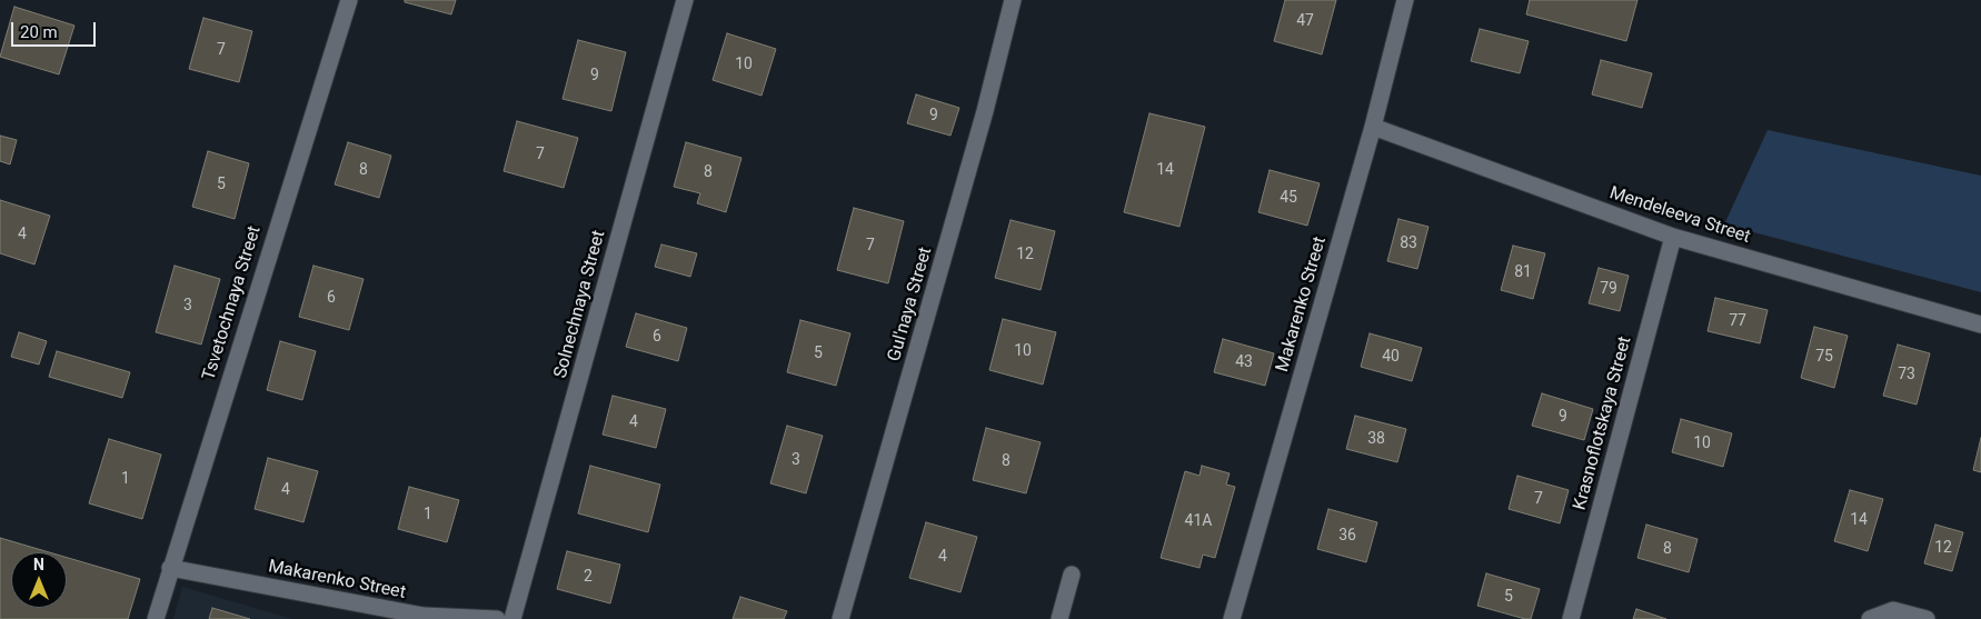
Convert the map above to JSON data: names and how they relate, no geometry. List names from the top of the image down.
{
  "streets": {
    "street": [
      "Mendeleeva Street",
      "Tsvetochnaya Street",
      "Solnechnaya Street",
      "Gul'naya Street",
      "Makarenko Street",
      "Krasnoflotskaya Street"
    ]
  },
  "crossings": [
    ["Mendeleeva Street", "Makarenko Street"],
    ["Mendeleeva Street", "Krasnoflotskaya Street"],
    ["Tsvetochnaya Street", "Makarenko Street"]
  ],
  "house_numbers": [
    "47",
    "7",
    "10",
    "9",
    "9",
    "7",
    "8",
    "14",
    "8",
    "5",
    "45",
    "4",
    "83",
    "7",
    "12",
    "81",
    "79",
    "6",
    "3",
    "77",
    "6",
    "10",
    "5",
    "40",
    "75",
    "43",
    "73",
    "9",
    "4",
    "38",
    "10",
    "3",
    "8",
    "1",
    "4",
    "7",
    "1",
    "14",
    "41А",
    "36",
    "12",
    "8",
    "4",
    "2",
    "5"
  ],
  "scale_bar": "20 m",
  "north": "top"
}
